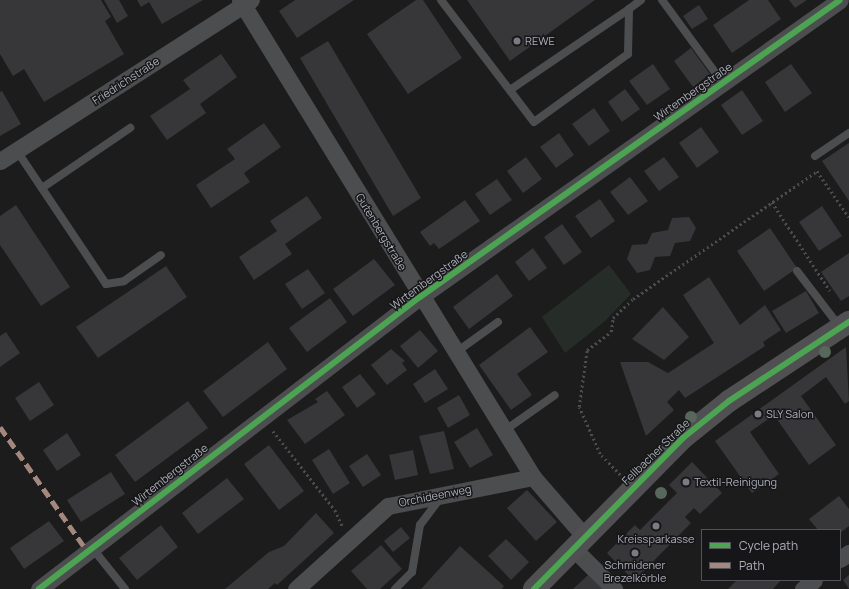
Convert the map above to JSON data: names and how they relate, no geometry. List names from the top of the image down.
{
  "streets": {
    "street": [
      "Friedrichstraße",
      "Wirtembergstraße",
      "Gutenbergstraße",
      "Fellbacher Straße",
      "Orchideenweg"
    ]
  },
  "crossings": [
    ["Friedrichstraße", "Gutenbergstraße"],
    ["Wirtembergstraße", "Gutenbergstraße"],
    ["Gutenbergstraße", "Fellbacher Straße"],
    ["Gutenbergstraße", "Orchideenweg"]
  ],
  "places": [
    "REWE",
    "SLY Salon",
    "Textil-Reinigung",
    "Kreissparkasse",
    "Schmidener Brezelkörble"
  ],
  "legend": ["Cycle path", "Path"]
}
